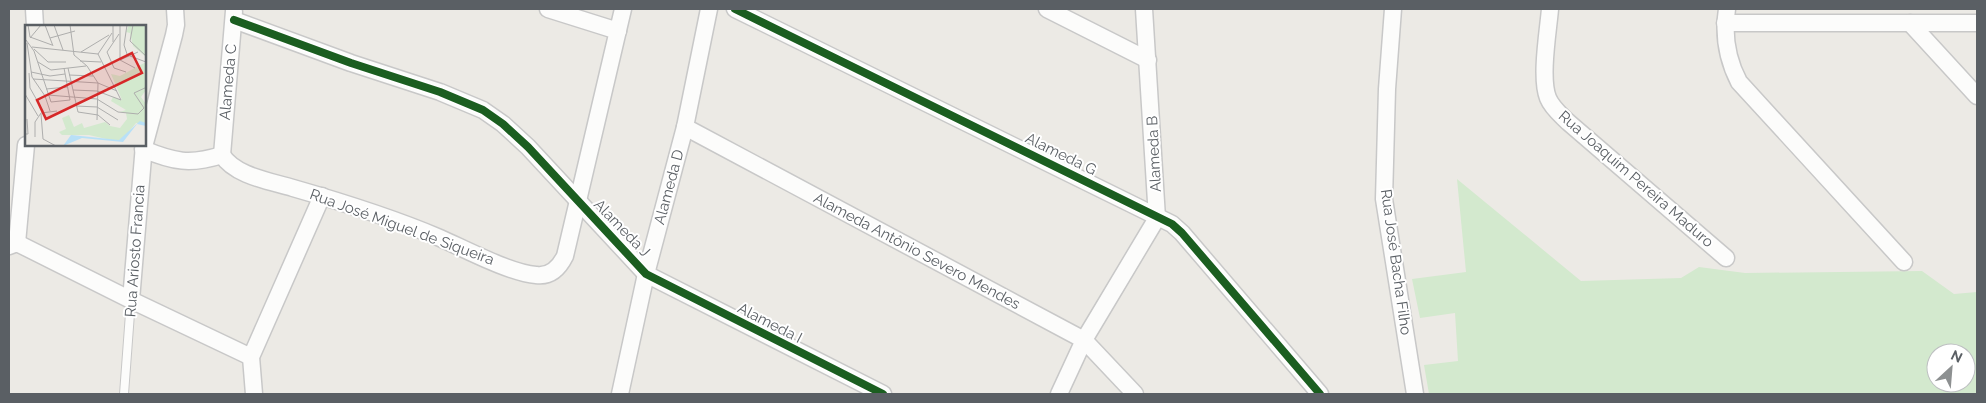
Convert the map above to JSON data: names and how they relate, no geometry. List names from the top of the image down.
{
  "streets": {
    "street": [
      "Alameda C",
      "Alameda G",
      "Alameda B",
      "Rua Joaquim Pereira Maduro",
      "Alameda D",
      "Rua José Miguel de Siqueira",
      "Alameda J",
      "Rua Ariosto Francia",
      "Alameda Antônio Severo Mendes",
      "Rua José Bacha Filho",
      "Alameda I"
    ]
  },
  "crossings": [
    ["Alameda C", "Rua José Miguel de Siqueira"],
    ["Alameda C", "Alameda J"],
    ["Alameda G", "Alameda B"],
    ["Alameda D", "Alameda J"],
    ["Alameda D", "Alameda Antônio Severo Mendes"],
    ["Alameda D", "Alameda I"],
    ["Rua José Miguel de Siqueira", "Alameda J"],
    ["Alameda J", "Alameda I"]
  ],
  "north": "top right"
}
